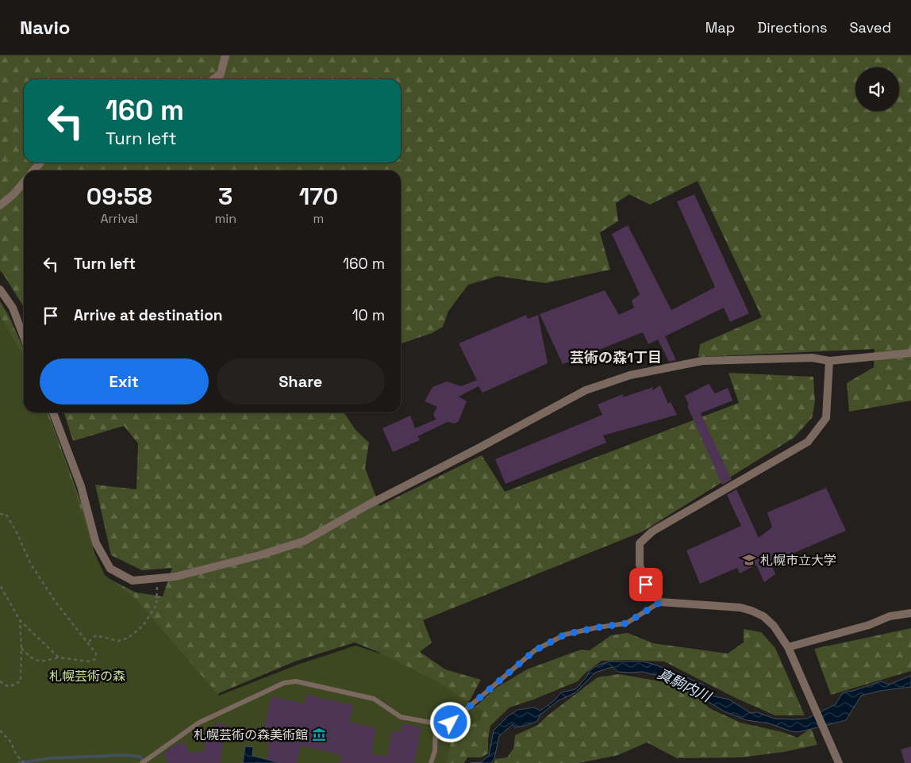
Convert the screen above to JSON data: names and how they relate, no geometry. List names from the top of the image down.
{
  "districts": ["芸術の森1丁目"],
  "water": ["真駒内川"],
  "parks": ["札幌芸術の森"],
  "places": {
    "school or university": ["札幌市立大学"],
    "museum": ["札幌芸術の森美術館"]
  },
  "page": {
    "header": "Navio",
    "nav": ["Map", "Directions", "Saved"],
    "turn": ["160 m", "Turn left"],
    "eta": [
      "09:58",
      "Arrival",
      "3",
      "min",
      "170",
      "m"
    ],
    "list": [
      {
        "name": "Turn left",
        "value": "160 m"
      },
      {
        "name": "Arrive at destination",
        "value": "10 m"
      }
    ],
    "buttons": ["Exit", "Share"]
  }
}
